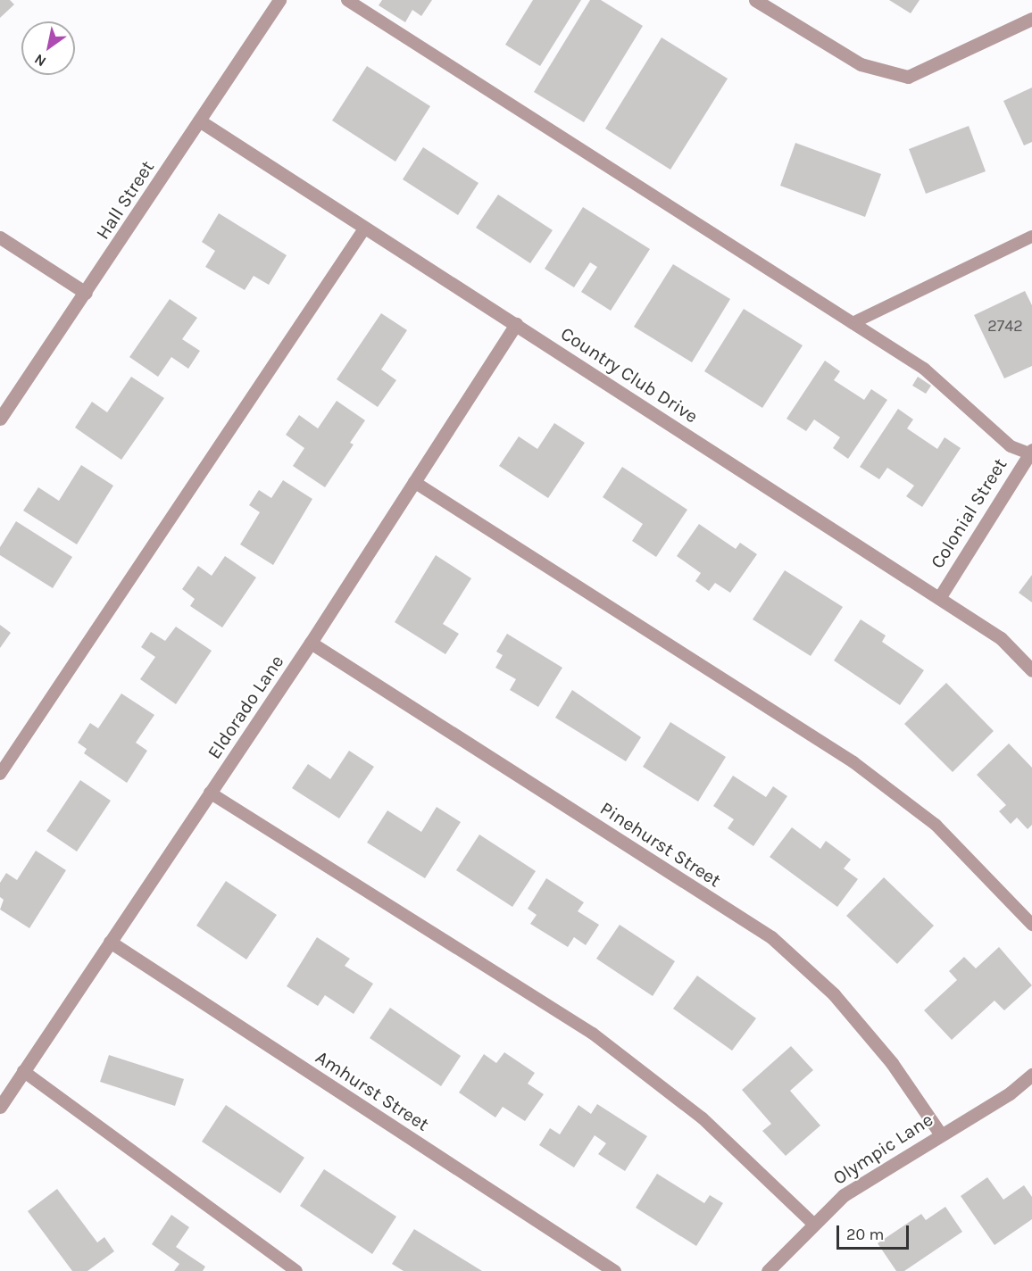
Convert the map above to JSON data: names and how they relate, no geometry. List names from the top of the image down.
{
  "streets": {
    "street": [
      "Hall Street",
      "Country Club Drive",
      "Colonial Street",
      "Eldorado Lane",
      "Pinehurst Street",
      "Amhurst Street",
      "Olympic Lane"
    ]
  },
  "crossings": [
    ["Hall Street", "Country Club Drive"],
    ["Country Club Drive", "Colonial Street"],
    ["Country Club Drive", "Eldorado Lane"],
    ["Eldorado Lane", "Pinehurst Street"],
    ["Eldorado Lane", "Amhurst Street"],
    ["Pinehurst Street", "Olympic Lane"]
  ],
  "house_numbers": ["2742"],
  "scale_bar": "20 m",
  "north": "bottom left"
}
